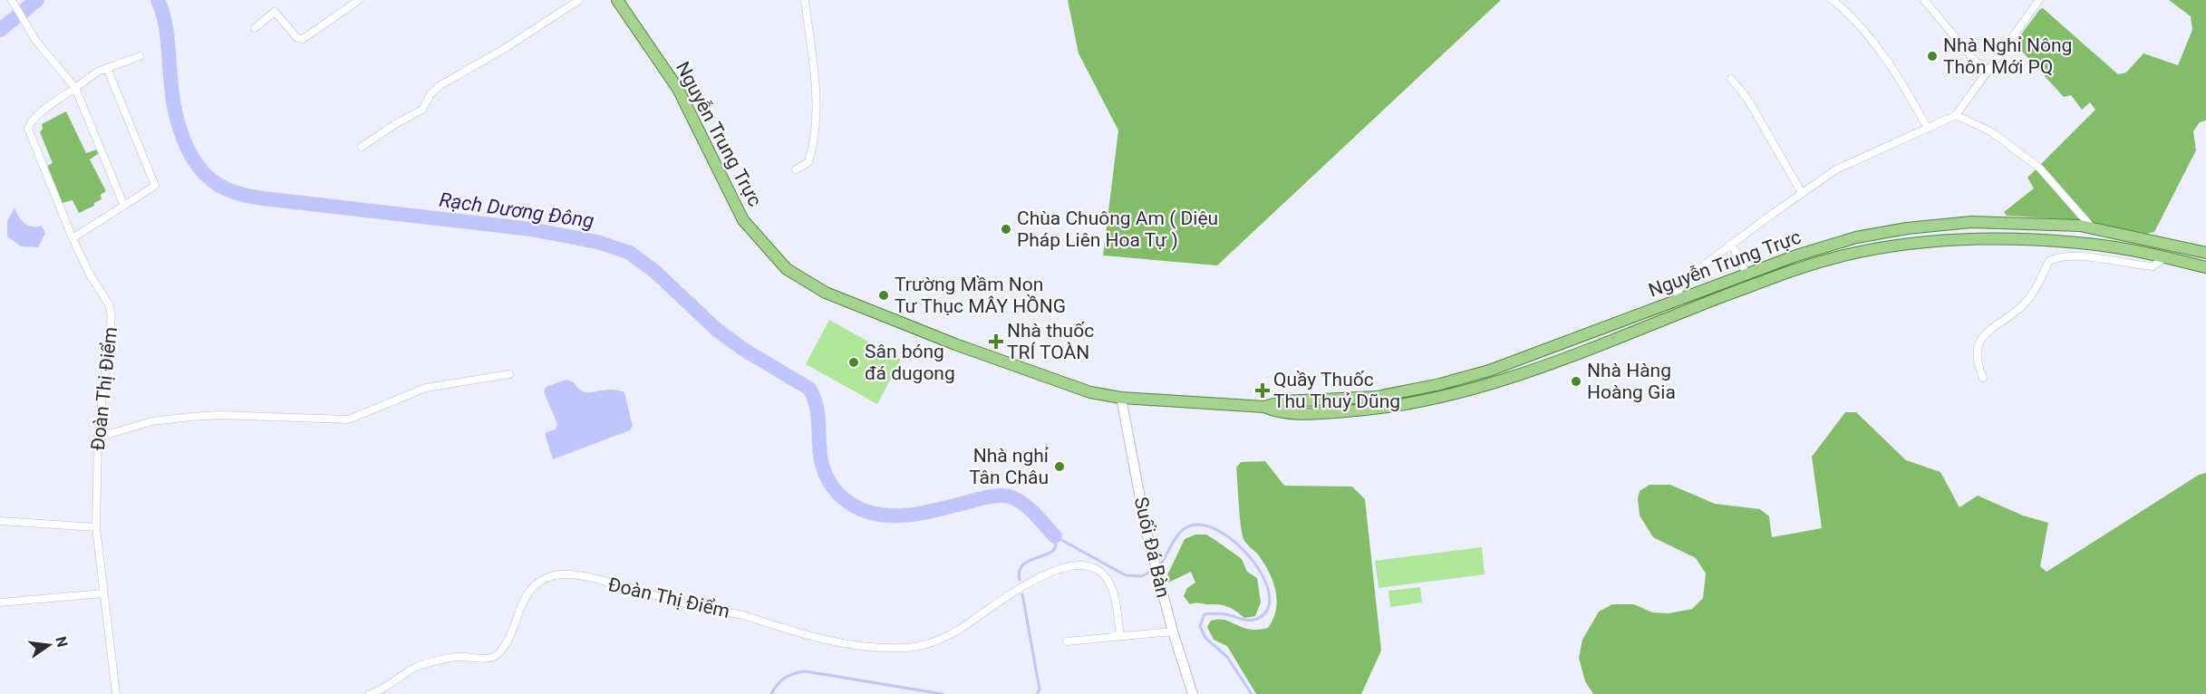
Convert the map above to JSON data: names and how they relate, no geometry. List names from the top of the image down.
{
  "streets": {
    "main road": ["Nguyễn Trung Trực"],
    "street": ["Đoàn Thị Điểm", "Suối Đá Bàn"]
  },
  "crossings": [
    ["Nguyễn Trung Trực", "Suối Đá Bàn"]
  ],
  "water": ["Rạch Dương Đông"],
  "places": {
    "other": [
      "Nhà Nghỉ Nông Thôn Mới PQ",
      "Chùa Chuông Am ( Diệu Pháp Liên Hoa Tự )",
      "Trường Mầm Non Tư Thục MÂY HỒNG",
      "Sân bóng đá dugong",
      "Nhà Hàng Hoàng Gia",
      "Nhà nghỉ Tân Châu"
    ],
    "health": ["Nhà thuốc TRÍ TOÀN", "Quầy Thuốc Thu Thuỷ Dũng"]
  },
  "north": "right"
}
